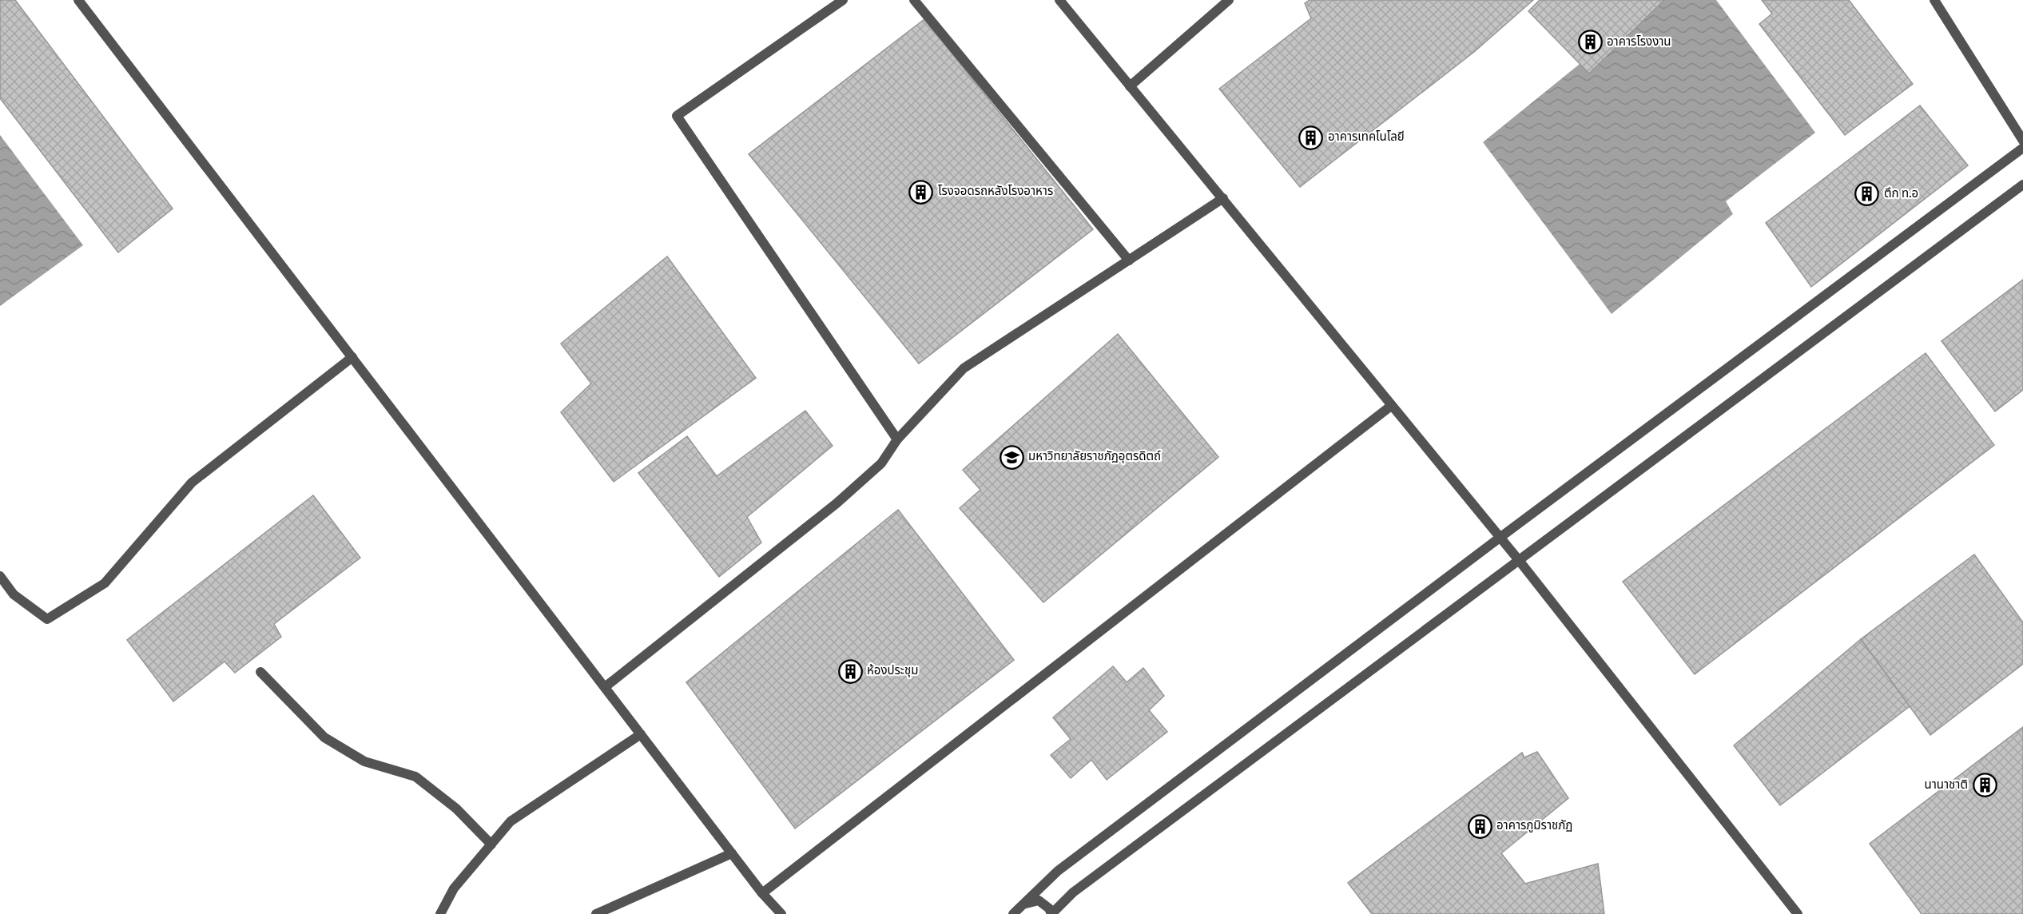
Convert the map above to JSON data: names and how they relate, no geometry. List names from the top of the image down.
{
  "places": {
    "building": [
      "อาคารโรงงาน",
      "อาคารเทคโนโลยี",
      "โรงจอดรถหลังโรงอาหาร",
      "ตึก ท.อ",
      "ห้องประชุม",
      "นานาชาติ",
      "อาคารภูมิราชภัฏ"
    ],
    "school or university": ["มหาวิทยาลัยราชภัฏอุตรดิตถ์"]
  }
}
